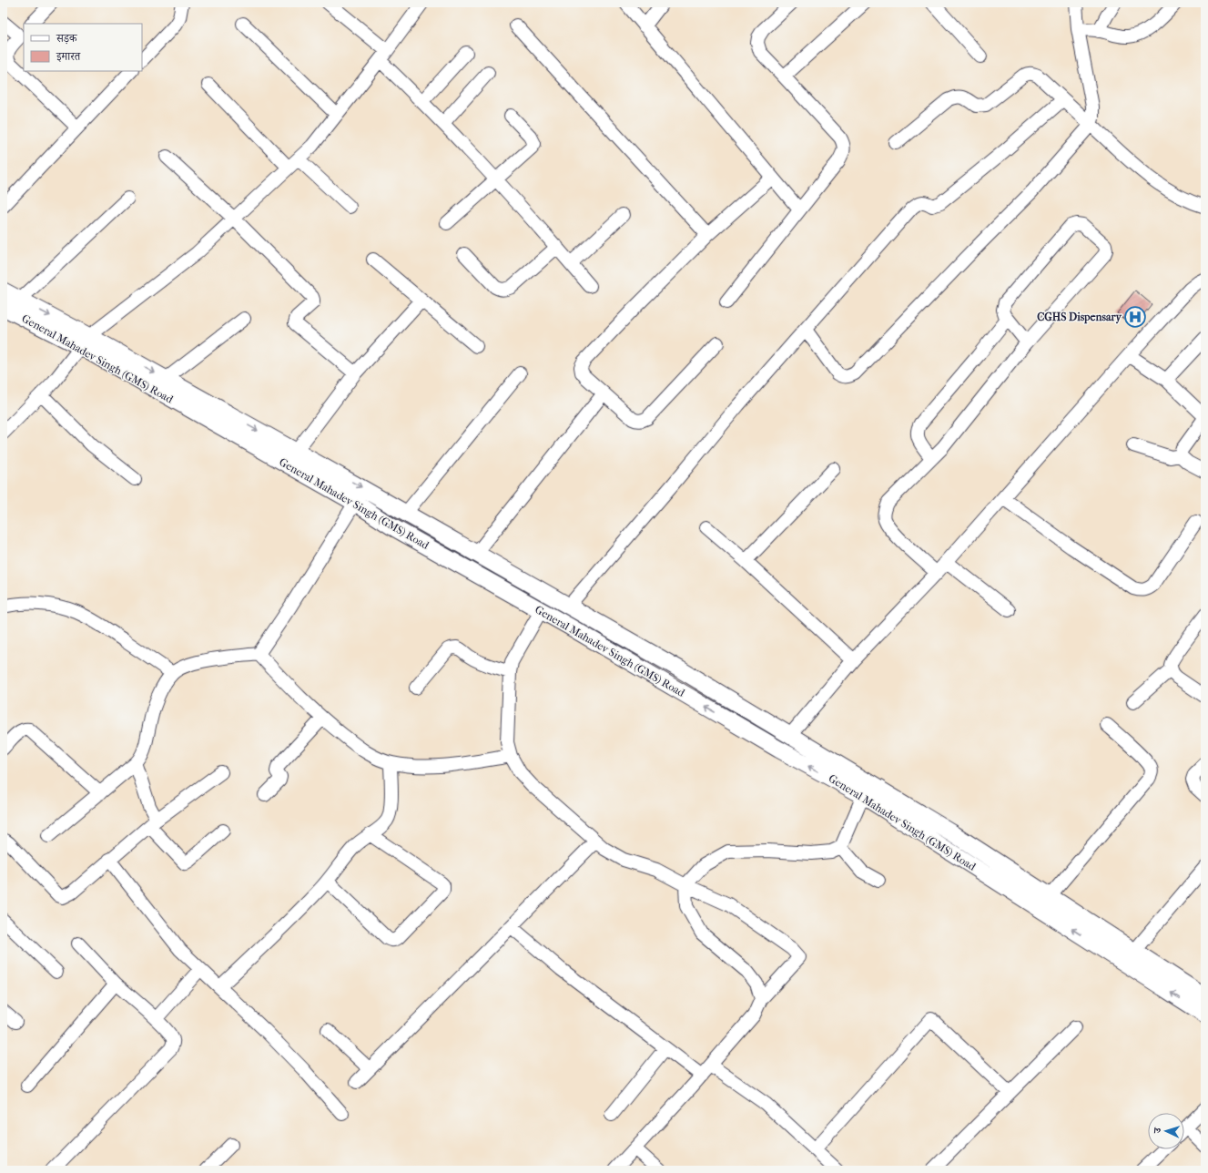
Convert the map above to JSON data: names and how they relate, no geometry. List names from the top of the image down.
{
  "streets": {
    "street": ["General Mahadev Singh (GMS) Road"]
  },
  "places": {
    "hospital": ["CGHS Dispensary"]
  },
  "legend": ["सड़क", "इमारत"],
  "north": "left"
}
